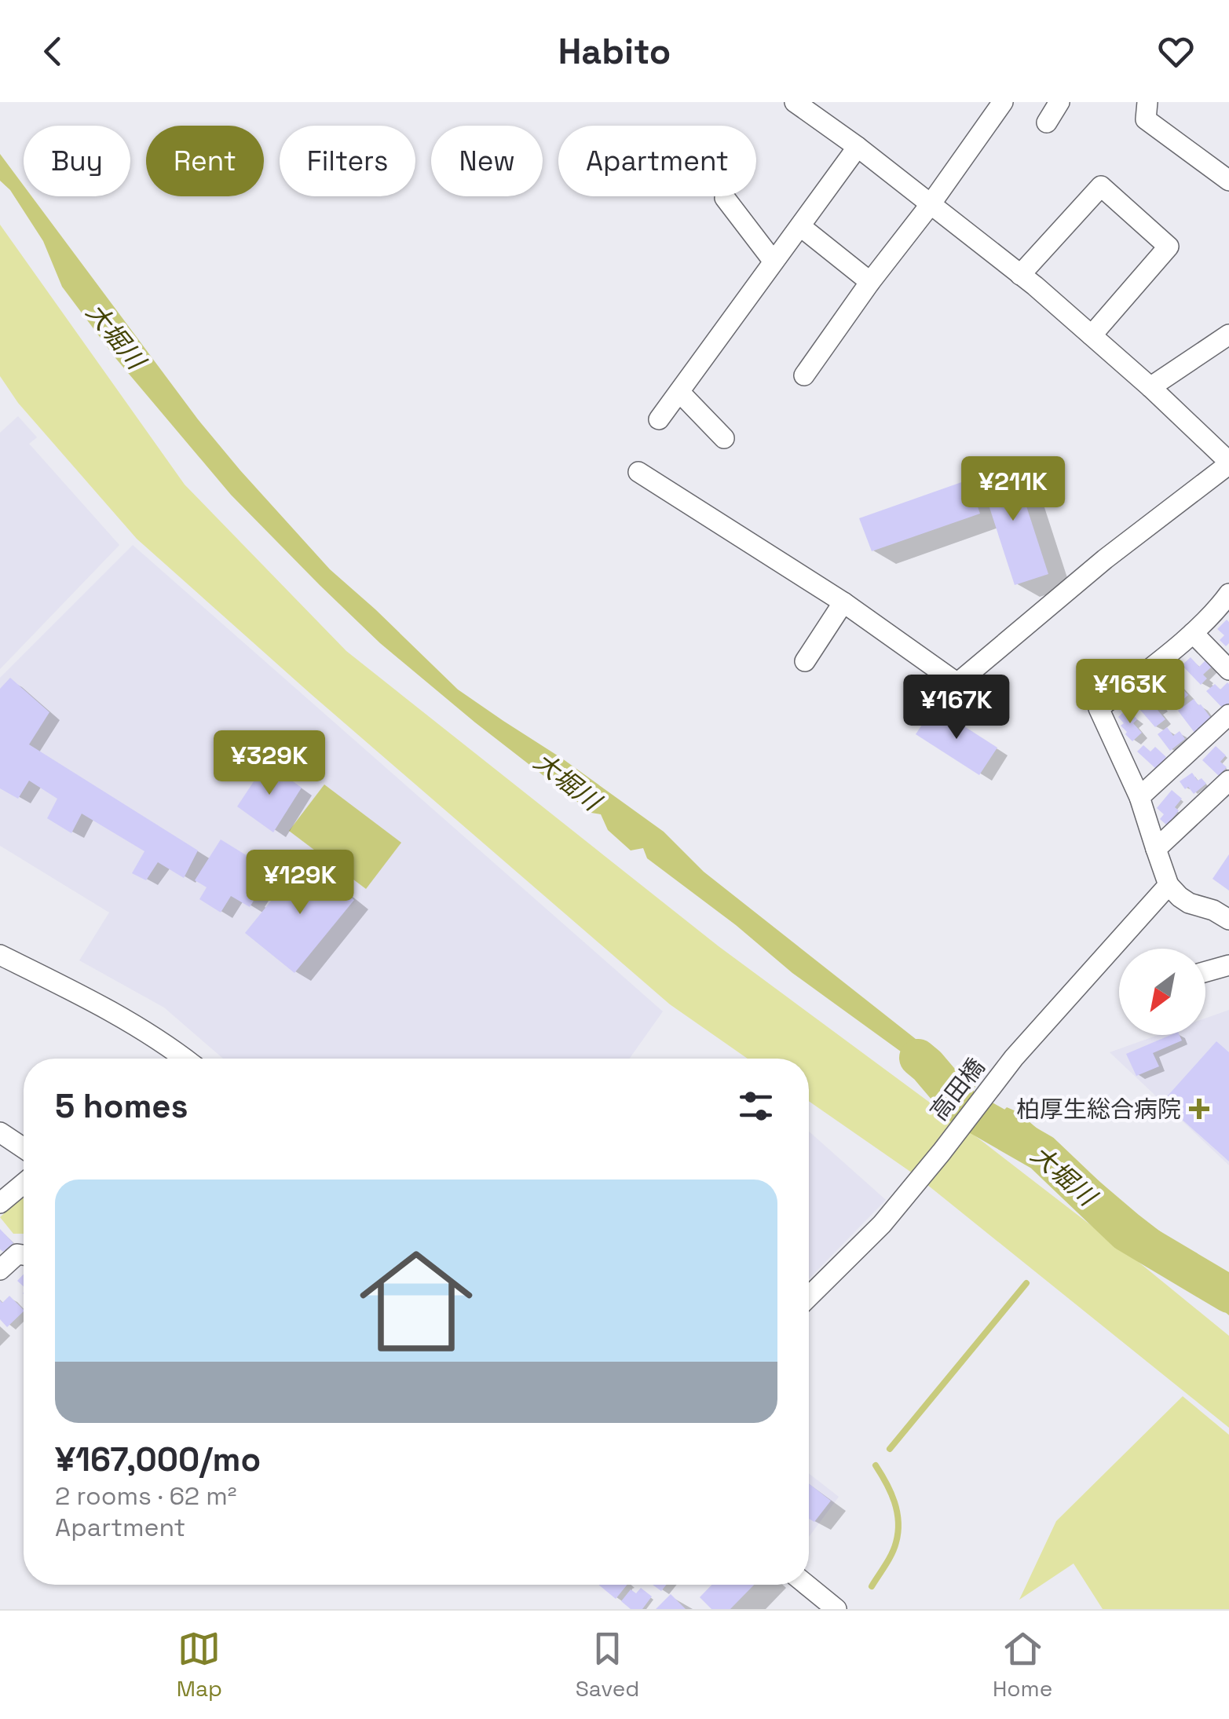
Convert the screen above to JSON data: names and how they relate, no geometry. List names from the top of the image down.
{
  "streets": {
    "street": ["高田橋"]
  },
  "water": ["大堀川"],
  "places": {
    "health": ["柏厚生総合病院"]
  },
  "north": "bottom left",
  "page": {
    "header": "Habito",
    "chip": [
      "Buy",
      "Rent",
      "Filters",
      "New",
      "Apartment"
    ],
    "price": [
      "¥211K",
      "¥163K",
      "¥167K",
      "¥329K",
      "¥129K"
    ],
    "heading": "5 homes",
    "list": [
      {
        "name": "¥167,000/mo",
        "note": "2 rooms · 62 m² · Apartment"
      }
    ],
    "tabs": ["Map", "Saved", "Home"]
  }
}
